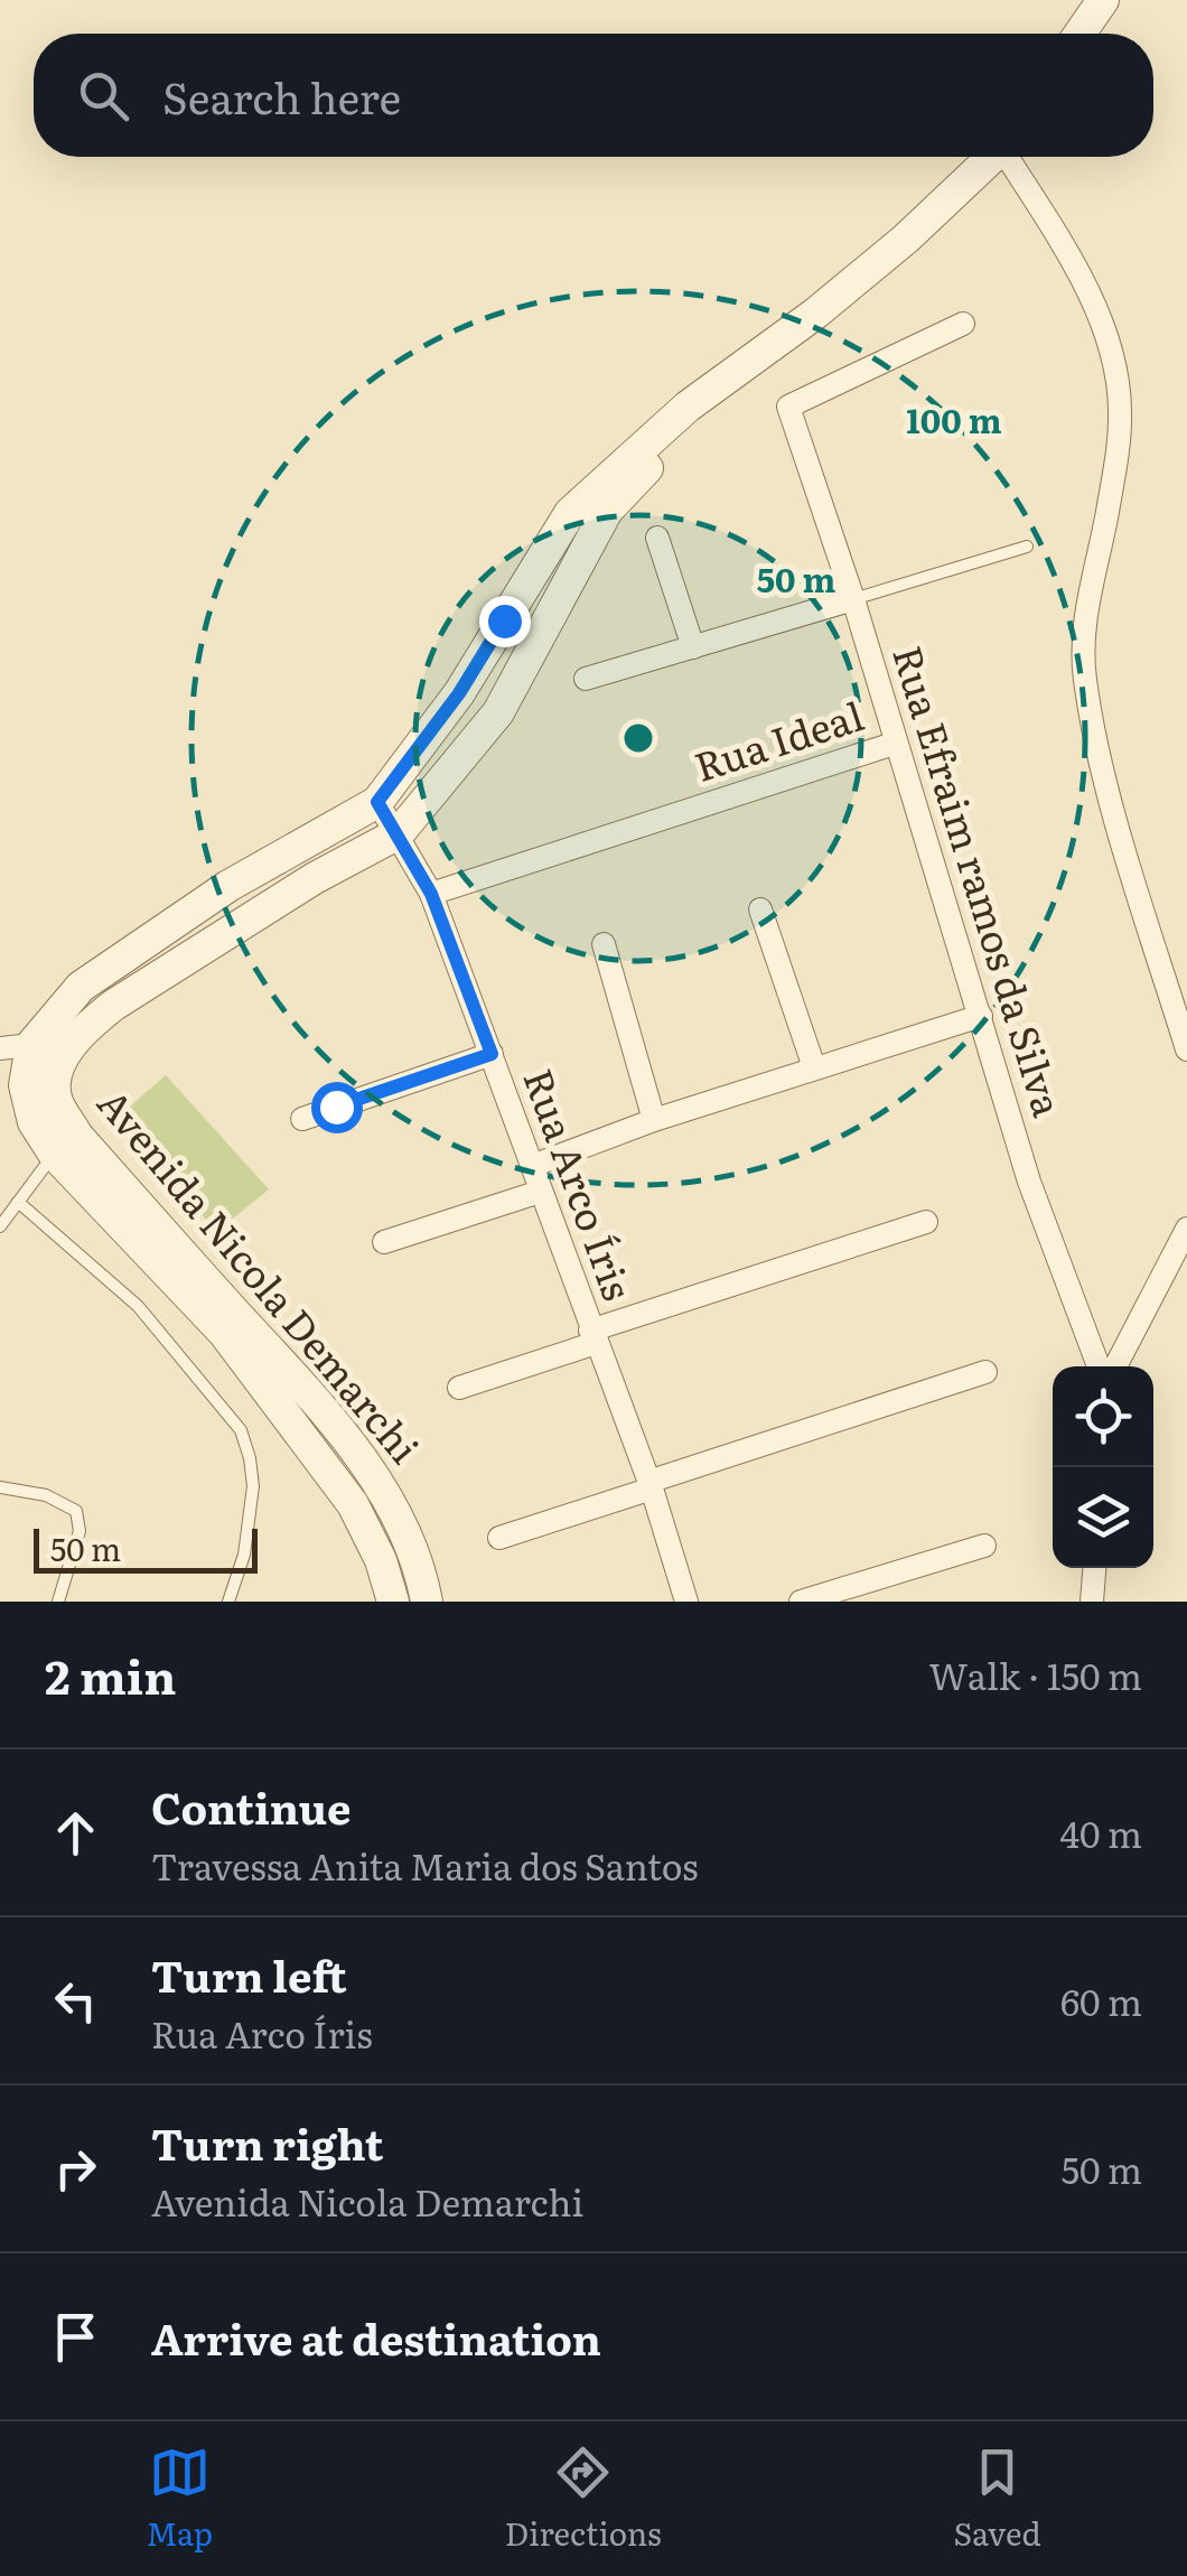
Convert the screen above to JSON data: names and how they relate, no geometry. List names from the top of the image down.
{
  "streets": {
    "street": [
      "Rua Ideal",
      "Rua Efraim ramos da Silva",
      "Rua Arco Íris",
      "Avenida Nicola Demarchi"
    ]
  },
  "crossings": [
    ["Rua Ideal", "Rua Efraim ramos da Silva"],
    ["Rua Ideal", "Rua Arco Íris"]
  ],
  "scale_bar": "50 m",
  "page": {
    "search": "Search here",
    "scale": "50 m",
    "heading": ["2 min", "Walk · 150 m"],
    "list": [
      ["Continue", "Travessa Anita Maria dos Santos", "40 m"],
      ["Turn left", "Rua Arco Íris", "60 m"],
      ["Turn right", "Avenida Nicola Demarchi", "50 m"],
      "Arrive at destination"
    ],
    "nav": ["Map", "Directions", "Saved"]
  },
  "rings": ["100 m", "50 m"]
}
